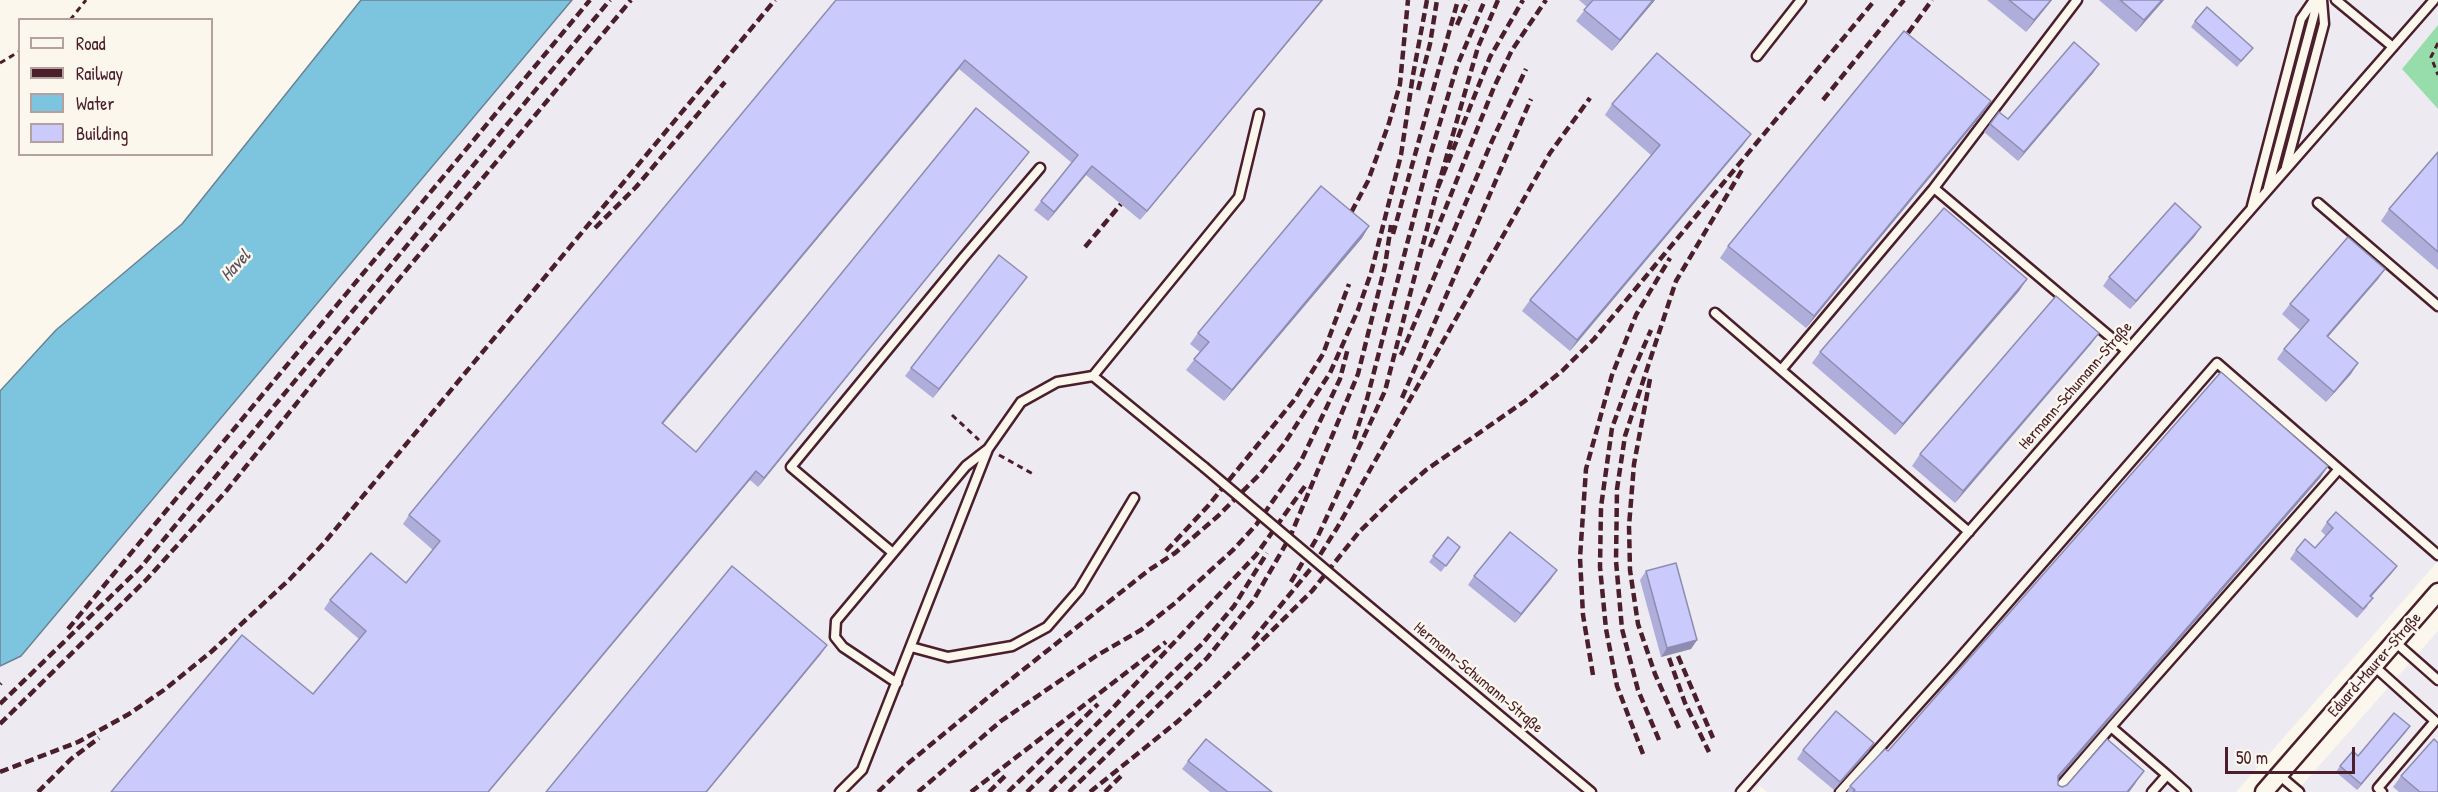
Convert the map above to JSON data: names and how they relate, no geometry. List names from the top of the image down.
{
  "streets": {
    "street": ["Eduard-Maurer-Straße"],
    "lane": ["Hermann-Schumann-Straße"]
  },
  "water": ["Havel"],
  "legend": [
    "Road",
    "Railway",
    "Water",
    "Building"
  ],
  "scale_bar": "50 m"
}
